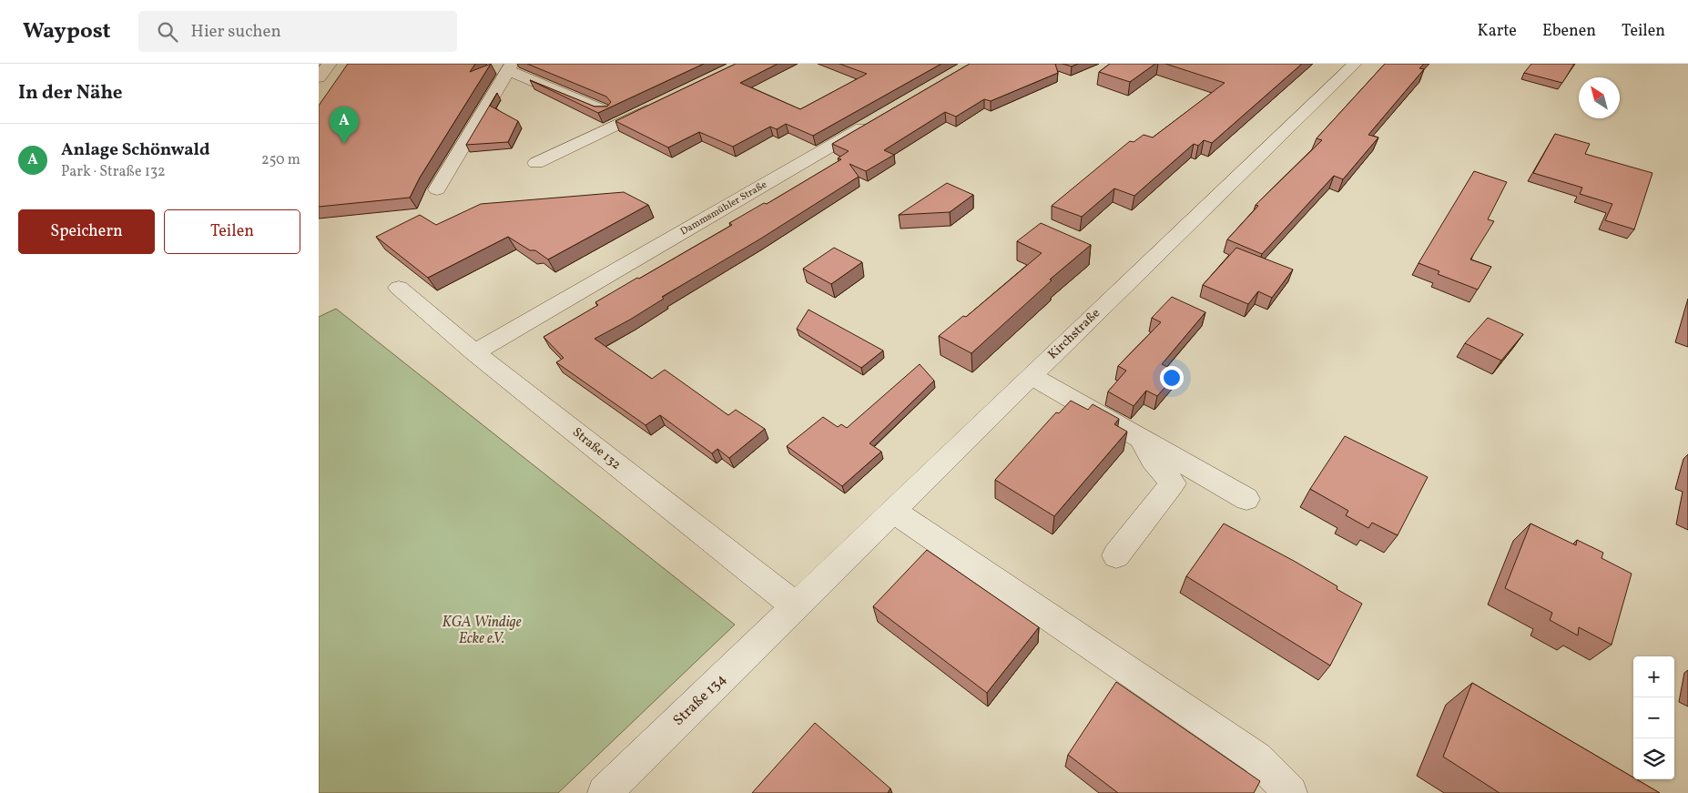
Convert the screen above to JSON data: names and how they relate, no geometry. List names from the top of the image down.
{
  "streets": {
    "street": [
      "Dammsmühler Straße",
      "Kirchstraße",
      "Straße 132",
      "Straße 134"
    ]
  },
  "crossings": [
    ["Dammsmühler Straße", "Straße 132"],
    ["Kirchstraße", "Straße 132"],
    ["Kirchstraße", "Straße 134"],
    ["Straße 132", "Straße 134"]
  ],
  "parks": ["KGA Windige Ecke e.V."],
  "north": "top left",
  "page": {
    "header": "Waypost",
    "search": "Hier suchen",
    "nav": ["Karte", "Ebenen", "Teilen"],
    "heading": "In der Nähe",
    "pins": "A",
    "list": [
      {
        "mark": "A",
        "name": "Anlage Schönwald",
        "note": "Park · Straße 132",
        "value": "250 m"
      }
    ],
    "buttons": ["Speichern", "Teilen"],
    "map_buttons": ["+", "−"]
  }
}
